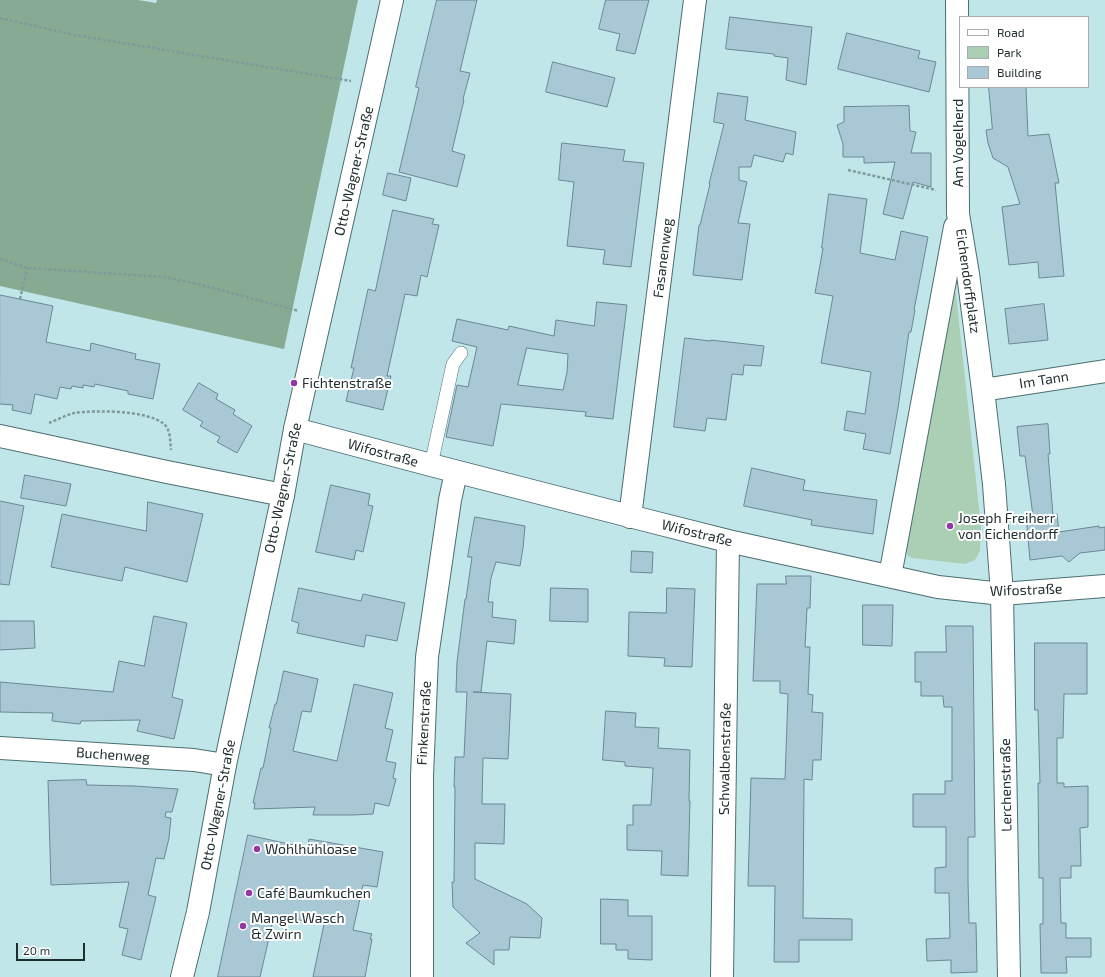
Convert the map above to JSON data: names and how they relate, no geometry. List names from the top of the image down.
{
  "streets": {
    "street": [
      "Am Vogelherd",
      "Otto-Wagner-Straße",
      "Fasanenweg",
      "Eichendorffplatz",
      "Im Tann",
      "Wifostraße",
      "Finkenstraße",
      "Buchenweg",
      "Schwalbenstraße",
      "Lerchenstraße"
    ]
  },
  "crossings": [
    ["Am Vogelherd", "Eichendorffplatz"],
    ["Otto-Wagner-Straße", "Wifostraße"],
    ["Otto-Wagner-Straße", "Buchenweg"],
    ["Fasanenweg", "Wifostraße"],
    ["Eichendorffplatz", "Im Tann"],
    ["Eichendorffplatz", "Wifostraße"],
    ["Eichendorffplatz", "Lerchenstraße"],
    ["Wifostraße", "Finkenstraße"],
    ["Wifostraße", "Schwalbenstraße"],
    ["Wifostraße", "Lerchenstraße"]
  ],
  "places": [
    "Fichtenstraße",
    "Joseph Freiherr von Eichendorff",
    "Wohlhühloase",
    "Café Baumkuchen",
    "Mangel Wasch & Zwirn"
  ],
  "legend": ["Road", "Park", "Building"],
  "scale_bar": "20 m"
}
